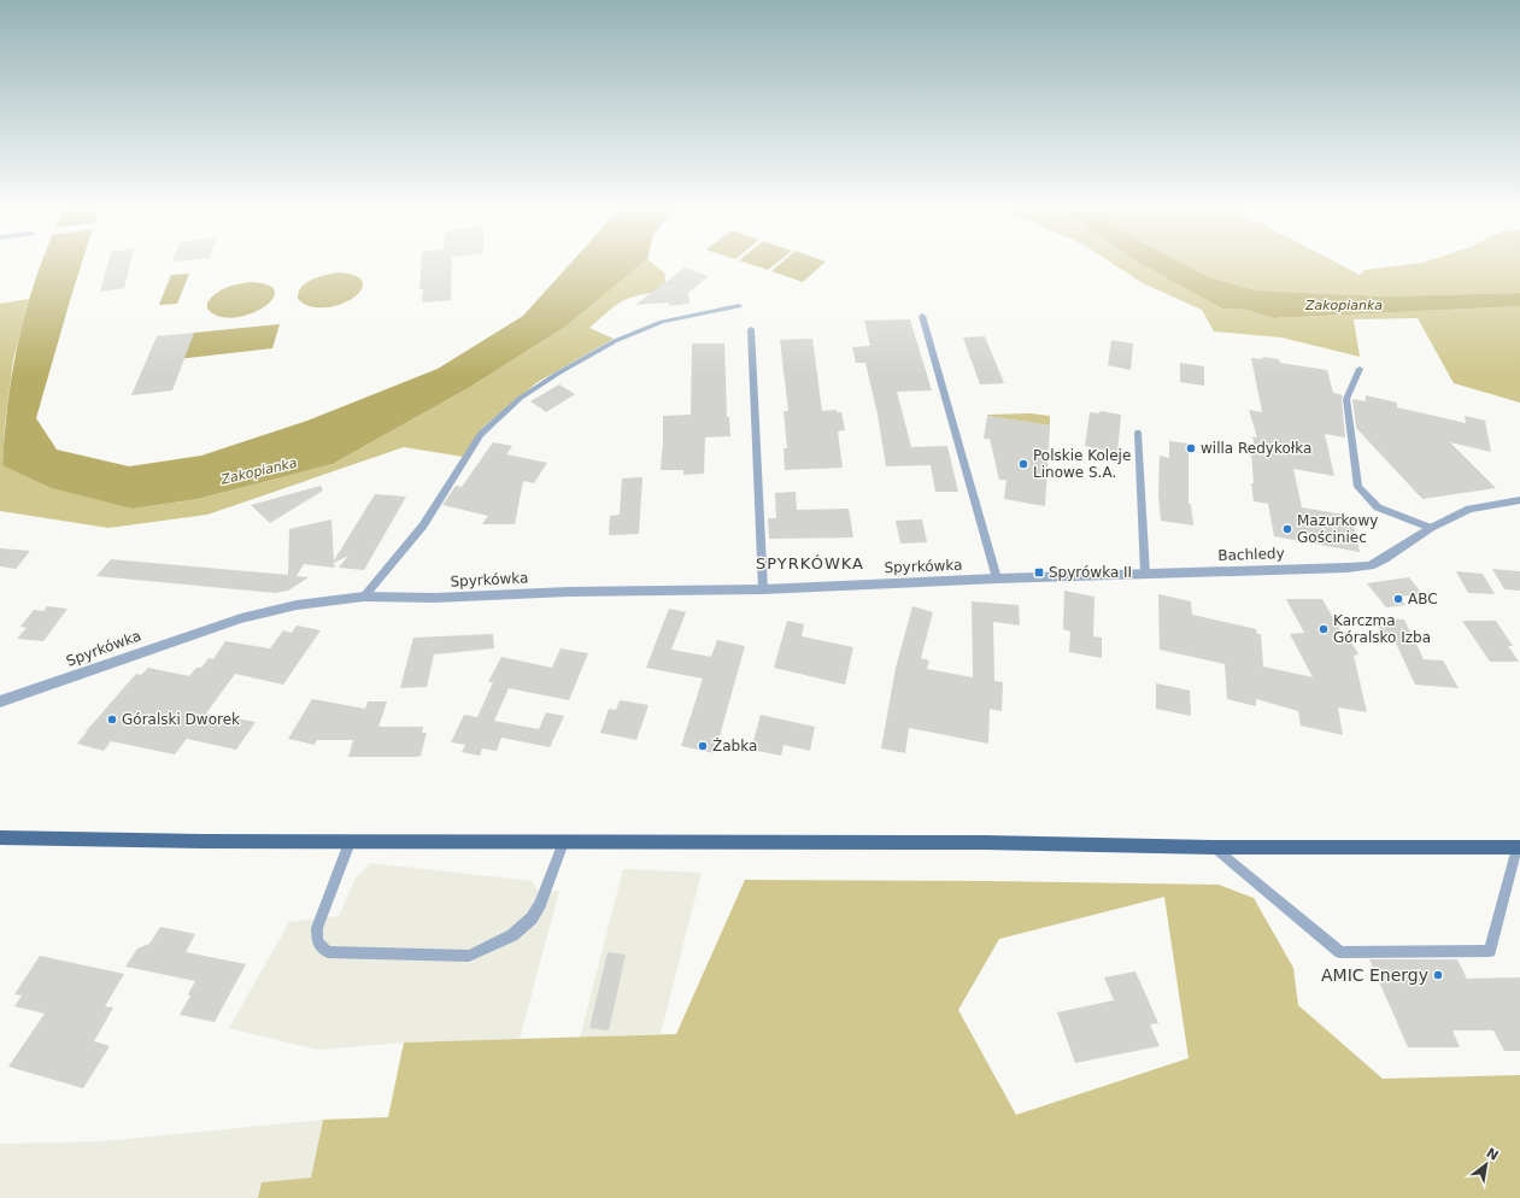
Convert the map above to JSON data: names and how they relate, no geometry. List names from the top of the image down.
{
  "streets": {
    "street": ["Bachledy", "Spyrkówka"]
  },
  "crossings": [
    ["Bachledy", "Spyrkówka"]
  ],
  "districts": ["SPYRKÓWKA"],
  "water": ["Zakopianka"],
  "places": {
    "other": [
      "willa Redykołka",
      "Polskie Koleje Linowe S.A.",
      "Mazurkowy Gościniec",
      "ABC",
      "Karczma Góralsko Izba",
      "Góralski Dworek",
      "Żabka",
      "AMIC Energy"
    ],
    "transit": ["Spyrówka II"]
  },
  "north": "top right"
}
